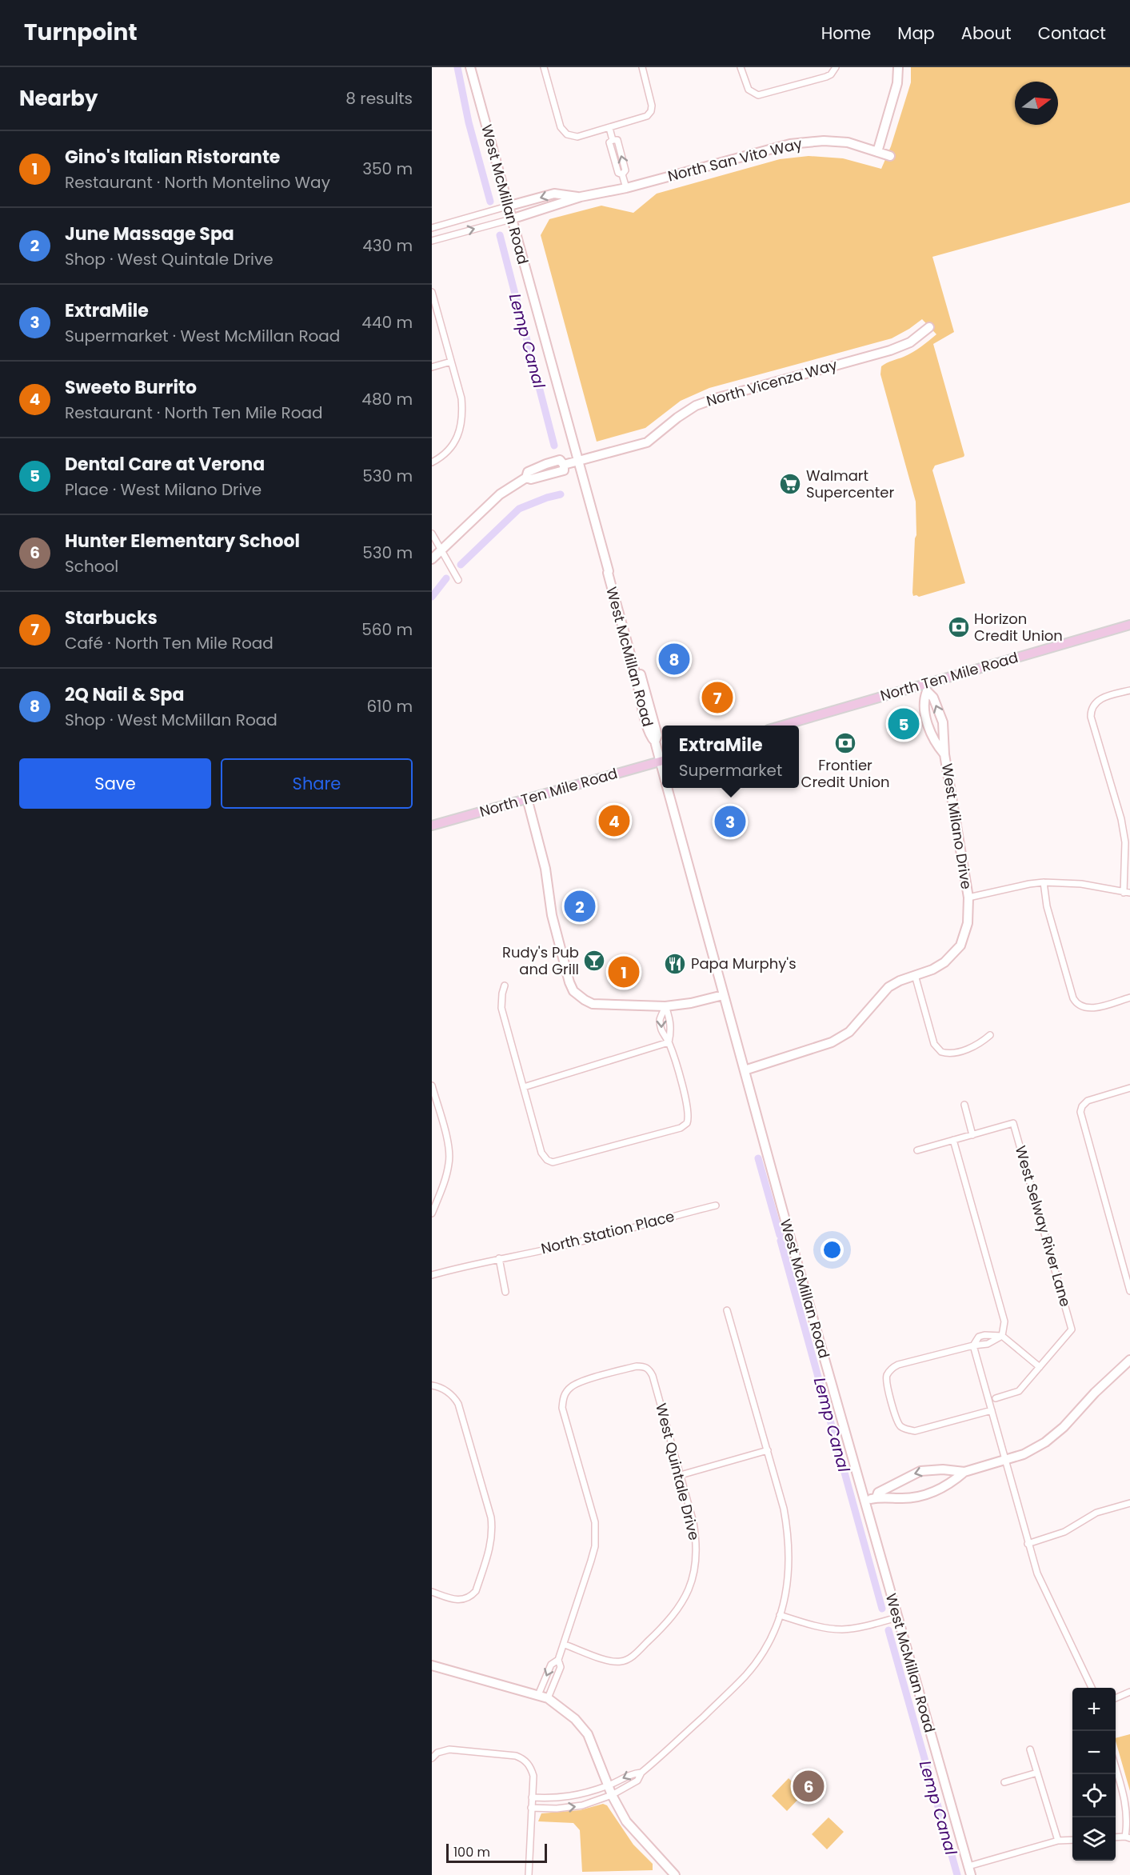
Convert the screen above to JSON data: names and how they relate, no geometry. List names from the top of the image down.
{
  "streets": {
    "main road": ["North Ten Mile Road"],
    "street": [
      "North San Vito Way",
      "West McMillan Road",
      "North Vicenza Way",
      "West Milano Drive",
      "West Selway River Lane",
      "North Station Place",
      "West Quintale Drive"
    ]
  },
  "crossings": [
    ["North San Vito Way", "West McMillan Road"],
    ["West McMillan Road", "North Vicenza Way"],
    ["West McMillan Road", "West Milano Drive"],
    ["North Ten Mile Road", "West Milano Drive"]
  ],
  "water": ["Lemp Canal"],
  "places": {
    "supermarket": ["Walmart Supercenter"],
    "bank": ["Horizon Credit Union", "Frontier Credit Union"],
    "bar": ["Rudy's Pub and Grill"],
    "restaurant": ["Papa Murphy's"]
  },
  "scale_bar": "100 m",
  "north": "right",
  "page": {
    "header": "Turnpoint",
    "nav": [
      "Home",
      "Map",
      "About",
      "Contact"
    ],
    "heading": ["Nearby", "8 results"],
    "list": [
      {
        "mark": "1",
        "name": "Gino's Italian Ristorante",
        "note": "Restaurant · North Montelino Way",
        "value": "350 m"
      },
      {
        "mark": "2",
        "name": "June Massage Spa",
        "note": "Shop · West Quintale Drive",
        "value": "430 m"
      },
      {
        "mark": "3",
        "name": "ExtraMile",
        "note": "Supermarket · West McMillan Road",
        "value": "440 m"
      },
      {
        "mark": "4",
        "name": "Sweeto Burrito",
        "note": "Restaurant · North Ten Mile Road",
        "value": "480 m"
      },
      {
        "mark": "5",
        "name": "Dental Care at Verona",
        "note": "Place · West Milano Drive",
        "value": "530 m"
      },
      {
        "mark": "6",
        "name": "Hunter Elementary School",
        "note": "School",
        "value": "530 m"
      },
      {
        "mark": "7",
        "name": "Starbucks",
        "note": "Café · North Ten Mile Road",
        "value": "560 m"
      },
      {
        "mark": "8",
        "name": "2Q Nail & Spa",
        "note": "Shop · West McMillan Road",
        "value": "610 m"
      }
    ],
    "pins": [
      "8",
      "7",
      "5",
      "4",
      "3",
      "2",
      "1",
      "6"
    ],
    "popup": ["ExtraMile", "Supermarket"],
    "buttons": ["Save", "Share"],
    "map_buttons": ["+", "−"],
    "scale": "100 m"
  }
}
